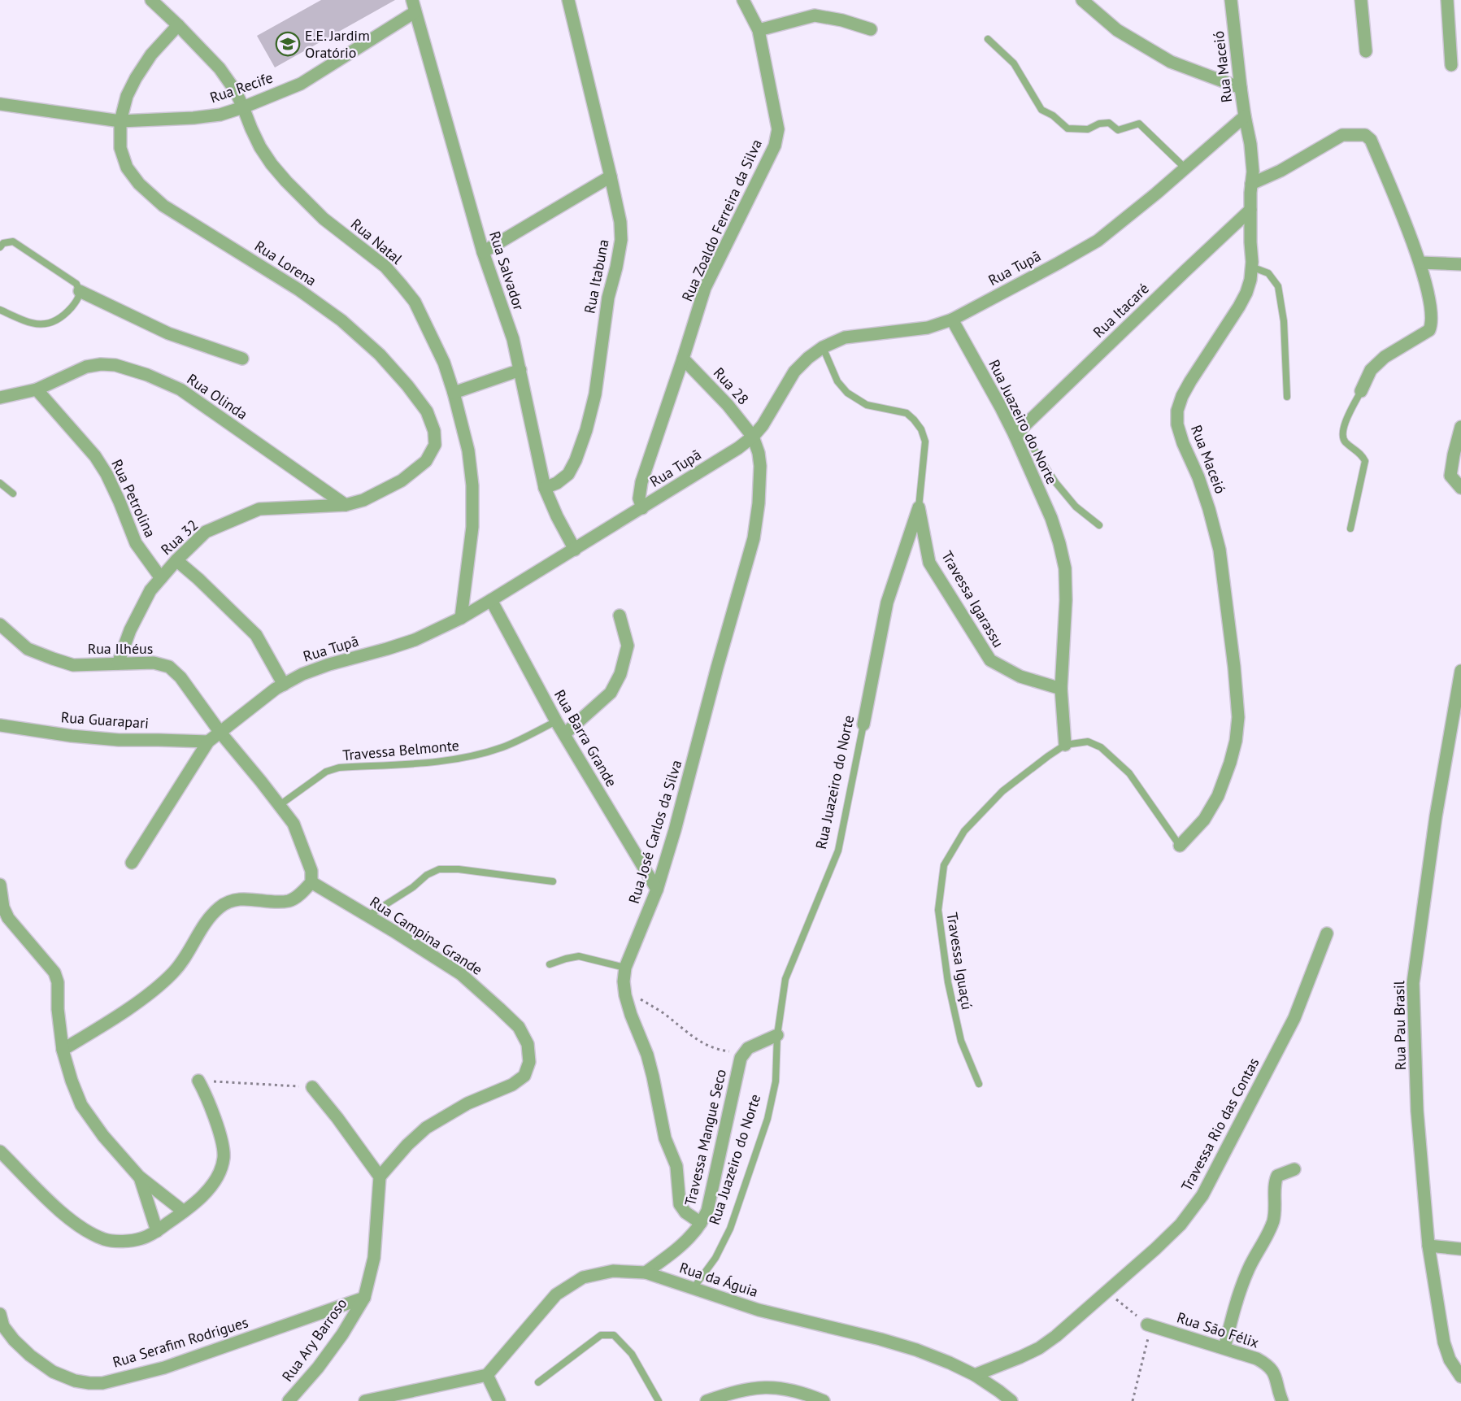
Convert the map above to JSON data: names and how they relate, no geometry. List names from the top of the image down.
{
  "streets": {
    "street": [
      "Rua Maceió",
      "Rua Recife",
      "Rua Zoaldo Ferreira da Silva",
      "Rua Natal",
      "Rua Lorena",
      "Rua Tupã",
      "Rua Salvador",
      "Rua Itabuna",
      "Rua Itacaré",
      "Rua 28",
      "Rua Olinda",
      "Rua Juazeiro do Norte",
      "Rua Petrolina",
      "Rua 32",
      "Travessa Igarassu",
      "Rua Ilhéus",
      "Rua Guarapari",
      "Rua Barra Grande",
      "Rua José Carlos da Silva",
      "Rua Campina Grande",
      "Rua Pau Brasil",
      "Travessa Rio das Contas",
      "Travessa Mangue Seco",
      "Rua da Águia",
      "Rua São Félix",
      "Rua Ary Barroso",
      "Rua Serafim Rodrigues"
    ],
    "lane": ["Travessa Belmonte", "Travessa Iguaçú"]
  },
  "crossings": [
    ["Rua Maceió", "Rua Tupã"],
    ["Rua Maceió", "Rua Itacaré"],
    ["Rua Recife", "Rua Natal"],
    ["Rua Recife", "Rua Lorena"],
    ["Rua Recife", "Rua Salvador"],
    ["Rua Zoaldo Ferreira da Silva", "Rua Tupã"],
    ["Rua Zoaldo Ferreira da Silva", "Rua 28"],
    ["Rua Natal", "Rua Lorena"],
    ["Rua Natal", "Rua Tupã"],
    ["Rua Lorena", "Rua Olinda"],
    ["Rua Lorena", "Rua 32"],
    ["Rua Tupã", "Rua Salvador"],
    ["Rua Tupã", "Rua 28"],
    ["Rua Tupã", "Rua Juazeiro do Norte"],
    ["Rua Tupã", "Rua Ilhéus"],
    ["Rua Tupã", "Rua Guarapari"],
    ["Rua Tupã", "Rua Barra Grande"],
    ["Rua Tupã", "Rua José Carlos da Silva"],
    ["Rua Salvador", "Rua Itabuna"],
    ["Rua Itacaré", "Rua Juazeiro do Norte"],
    ["Rua 28", "Rua José Carlos da Silva"],
    ["Rua Olinda", "Rua Petrolina"],
    ["Rua Olinda", "Rua 32"],
    ["Rua Juazeiro do Norte", "Travessa Igarassu"],
    ["Rua Juazeiro do Norte", "Travessa Iguaçú"],
    ["Rua Juazeiro do Norte", "Rua da Águia"],
    ["Rua Petrolina", "Rua 32"],
    ["Rua 32", "Rua Ilhéus"],
    ["Rua Ilhéus", "Travessa Belmonte"],
    ["Rua Ilhéus", "Rua Campina Grande"],
    ["Rua Barra Grande", "Travessa Belmonte"],
    ["Rua Barra Grande", "Rua José Carlos da Silva"],
    ["Rua José Carlos da Silva", "Travessa Mangue Seco"],
    ["Rua Campina Grande", "Rua Ary Barroso"],
    ["Travessa Rio das Contas", "Rua da Águia"],
    ["Travessa Mangue Seco", "Rua da Águia"],
    ["Rua Ary Barroso", "Rua Serafim Rodrigues"]
  ],
  "places": {
    "school or university": ["E.E. Jardim Oratório"]
  }
}
